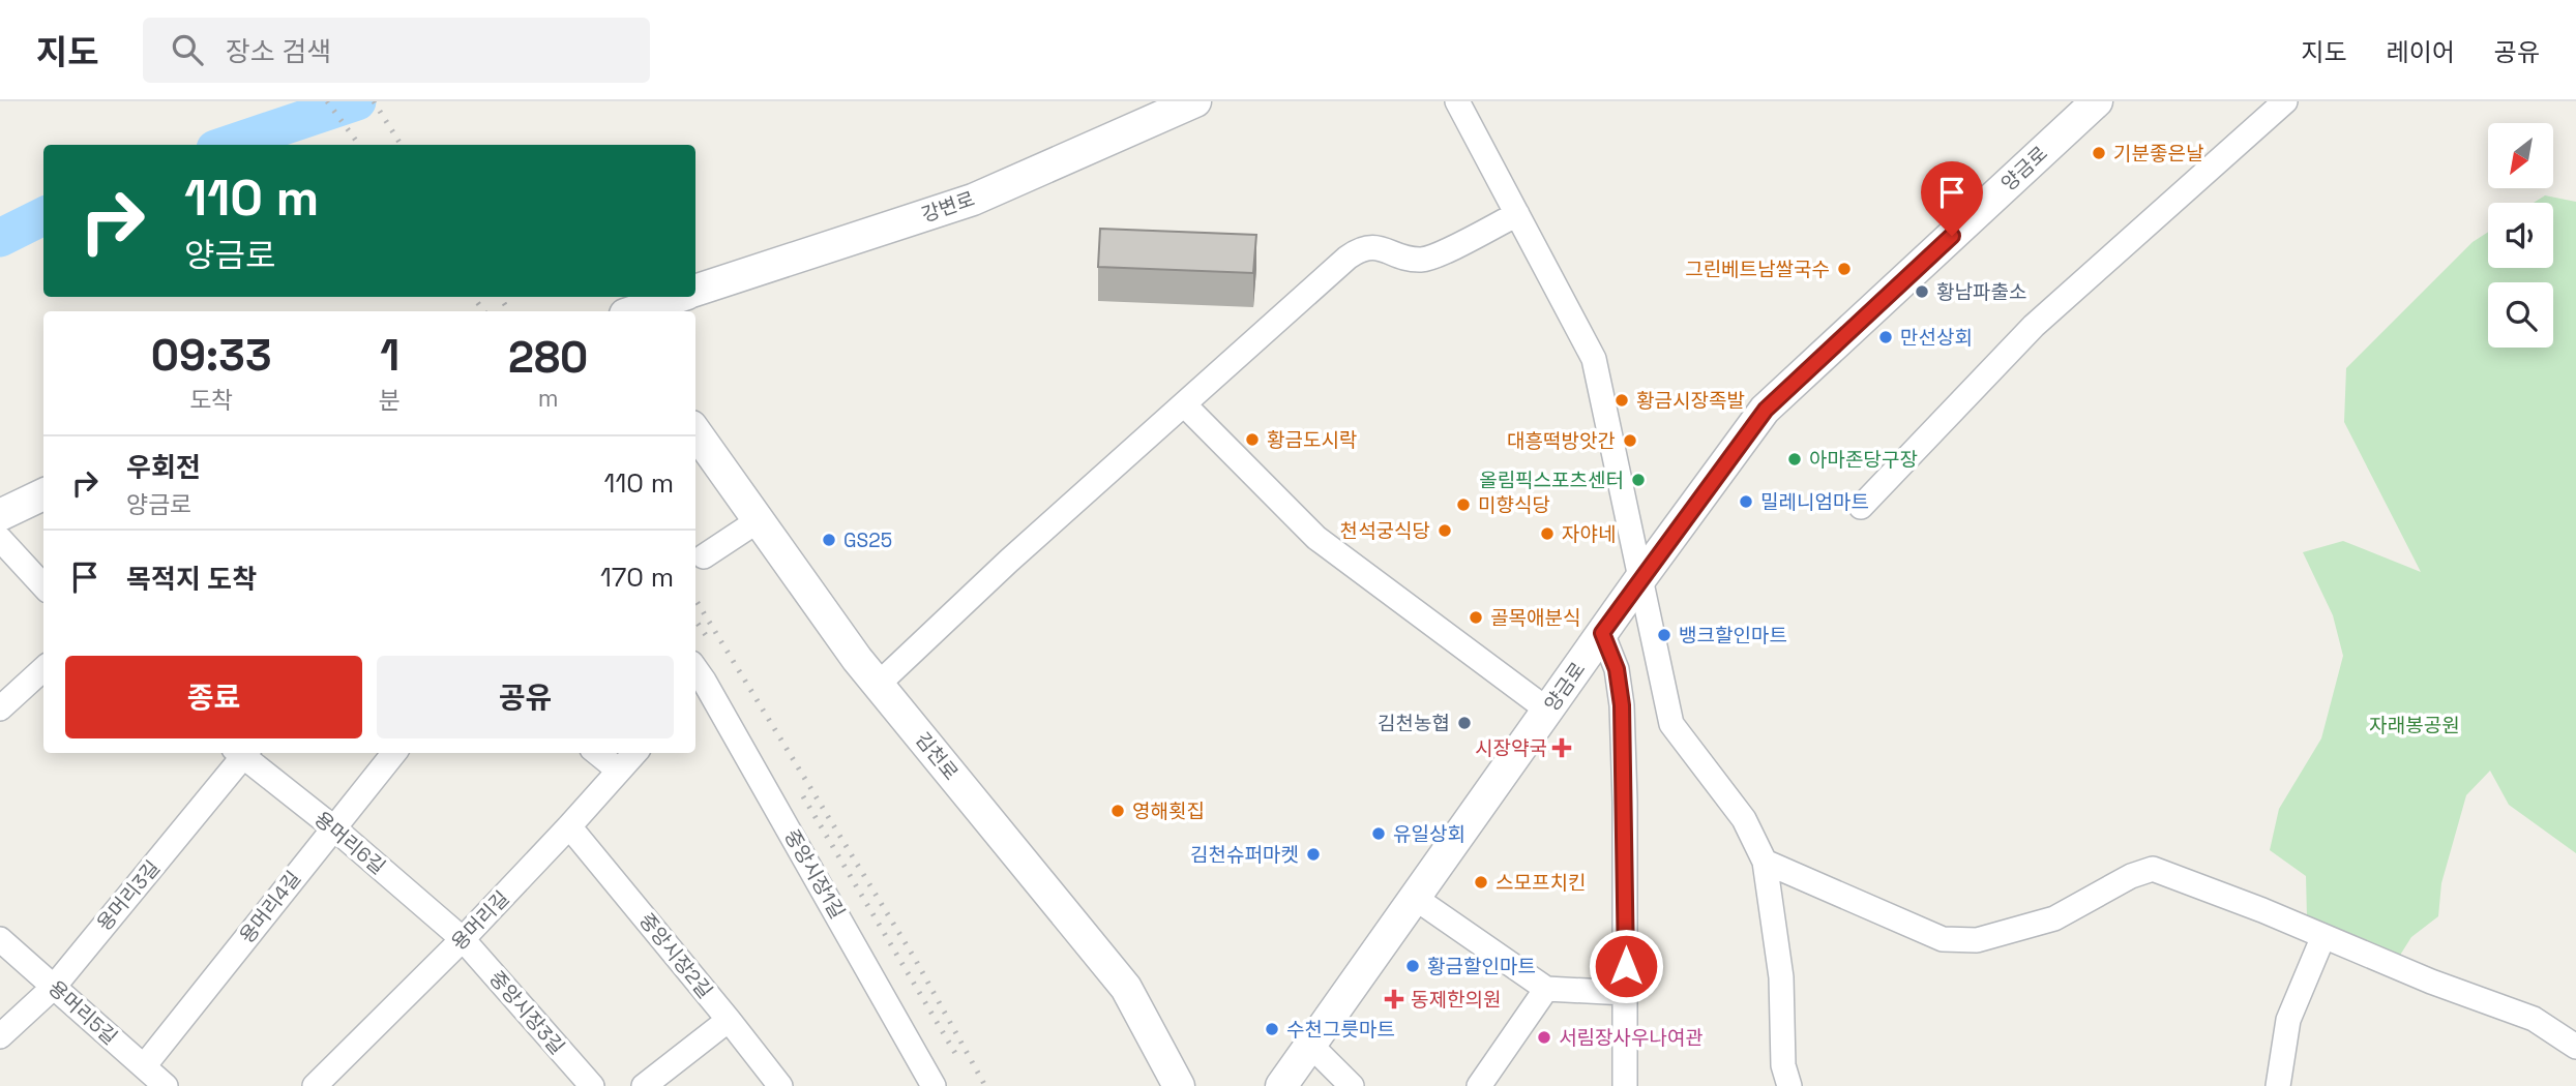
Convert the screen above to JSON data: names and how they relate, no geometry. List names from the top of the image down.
{
  "streets": {
    "street": [
      "양금로",
      "강변로",
      "김천로",
      "용머리6길",
      "중앙시장1길",
      "용머리3길",
      "용머리4길",
      "용머리길",
      "중앙시장2길",
      "용머리5길",
      "중앙시장3길"
    ]
  },
  "crossings": [
    ["용머리6길", "용머리4길"],
    ["용머리6길", "용머리길"],
    ["용머리6길", "중앙시장3길"],
    ["용머리3길", "용머리5길"],
    ["용머리4길", "용머리5길"],
    ["용머리길", "중앙시장2길"],
    ["용머리길", "중앙시장3길"]
  ],
  "parks": ["자래봉공원"],
  "places": {
    "other": [
      "기분좋은날",
      "그린베트남쌀국수",
      "황남파출소",
      "만선상회",
      "황금시장족발",
      "황금도시락",
      "대흥떡방앗간",
      "아마존당구장",
      "올림픽스포츠센터",
      "밀레니엄마트",
      "미향식당",
      "천석궁식당",
      "자야네",
      "GS25",
      "골목애분식",
      "뱅크할인마트",
      "김천농협",
      "영해횟집",
      "유일상회",
      "김천슈퍼마켓",
      "스모프치킨",
      "황금할인마트",
      "수천그릇마트",
      "서림장사우나여관"
    ],
    "health": ["시장약국", "동제한의원"]
  },
  "north": "bottom left",
  "page": {
    "header": "지도",
    "search": "장소 검색",
    "nav": ["지도", "레이어", "공유"],
    "turn": ["110 m", "양금로"],
    "eta": [
      "09:33",
      "도착",
      "1",
      "분",
      "280",
      "m"
    ],
    "list": [
      {
        "name": "우회전",
        "note": "양금로",
        "value": "110 m"
      },
      {
        "name": "목적지 도착",
        "value": "170 m"
      }
    ],
    "buttons": ["종료", "공유"]
  }
}
